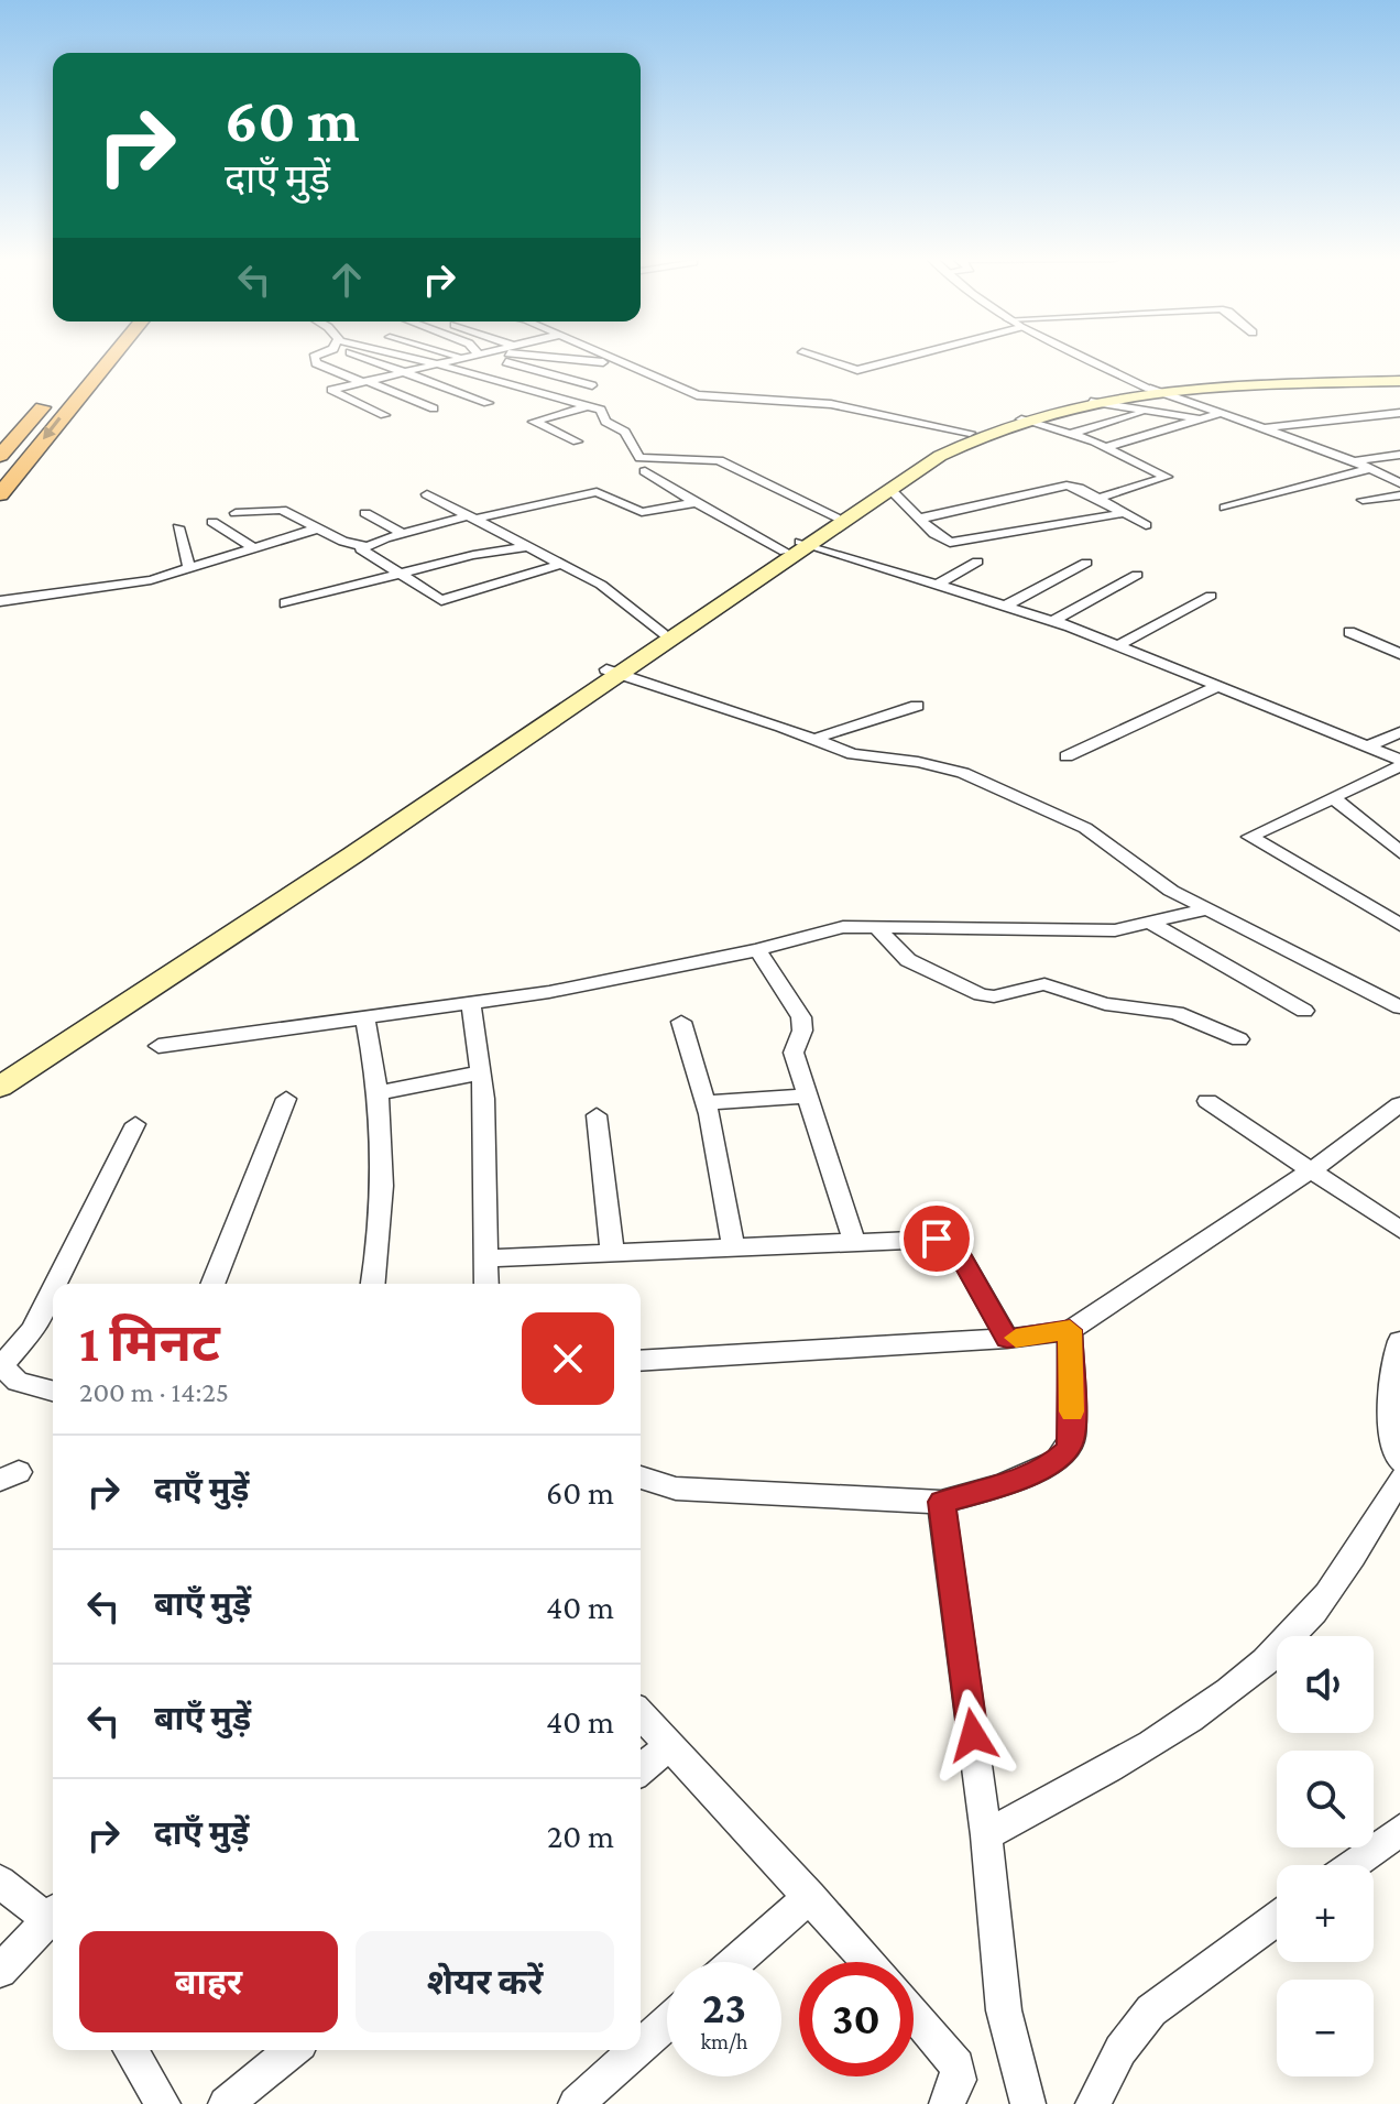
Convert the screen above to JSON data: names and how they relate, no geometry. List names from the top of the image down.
{
  "page": {
    "turn": ["60 m", "दाएँ मुड़ें"],
    "heading": ["1 मिनट", "200 m · 14:25"],
    "list": [
      {
        "name": "दाएँ मुड़ें",
        "value": "60 m"
      },
      {
        "name": "बाएँ मुड़ें",
        "value": "40 m"
      },
      {
        "name": "बाएँ मुड़ें",
        "value": "40 m"
      },
      {
        "name": "दाएँ मुड़ें",
        "value": "20 m"
      }
    ],
    "map_buttons": ["+", "−"],
    "buttons": ["बाहर", "शेयर करें"],
    "speed": "23 km/h",
    "limit": "30"
  }
}
